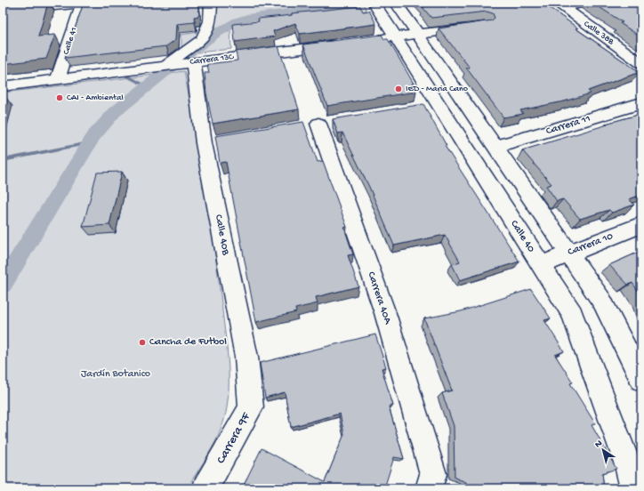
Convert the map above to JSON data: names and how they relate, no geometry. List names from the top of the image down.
{
  "streets": {
    "street": [
      "Calle 38B",
      "Calle 41",
      "Carrera 13C",
      "Carrera 11",
      "Calle 40B",
      "Calle 40",
      "Carrera 10",
      "Carrera 40A",
      "Carrera 9F"
    ]
  },
  "crossings": [
    ["Calle 41", "Carrera 13C"],
    ["Carrera 13C", "Calle 40B"],
    ["Calle 40B", "Carrera 9F"],
    ["Calle 40", "Carrera 10"]
  ],
  "parks": ["Jardín Botanico"],
  "places": ["IED - Maria Cano", "CAI - Ambiental", "Cancha de Futbol"],
  "north": "top left"
}
